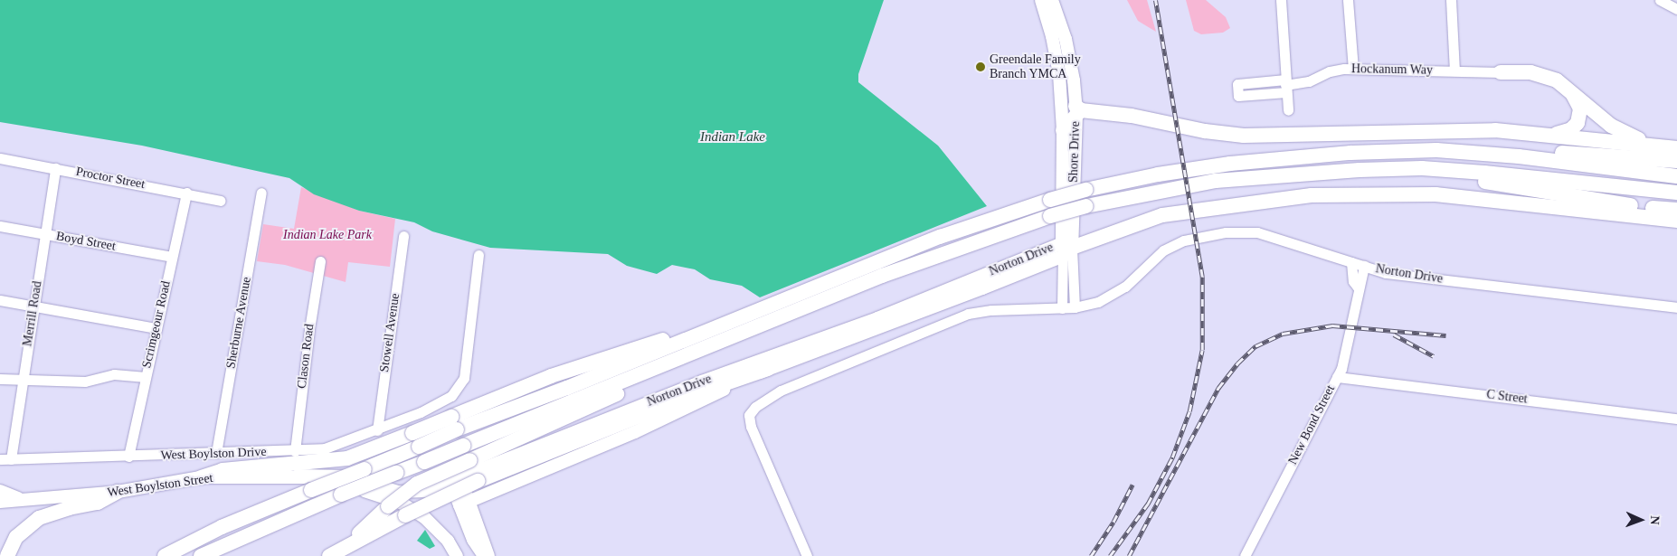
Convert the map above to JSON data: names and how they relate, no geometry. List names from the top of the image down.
{
  "streets": {
    "main road": ["Shore Drive", "Norton Drive", "West Boylston Street"],
    "street": [
      "Hockanum Way",
      "Proctor Street",
      "Boyd Street",
      "Merrill Road",
      "Sherburne Avenue",
      "Scrimgeour Road",
      "Stowell Avenue",
      "Clason Road",
      "C Street",
      "New Bond Street",
      "West Boylston Drive"
    ]
  },
  "crossings": [
    ["Shore Drive", "Norton Drive"],
    ["Proctor Street", "Merrill Road"],
    ["Proctor Street", "Scrimgeour Road"],
    ["Boyd Street", "Merrill Road"],
    ["Boyd Street", "Scrimgeour Road"],
    ["Norton Drive", "New Bond Street"],
    ["Norton Drive", "West Boylston Street"],
    ["Merrill Road", "West Boylston Drive"],
    ["Sherburne Avenue", "West Boylston Drive"],
    ["Scrimgeour Road", "West Boylston Drive"],
    ["Stowell Avenue", "West Boylston Drive"],
    ["Clason Road", "West Boylston Drive"],
    ["C Street", "New Bond Street"]
  ],
  "water": ["Indian Lake"],
  "parks": ["Indian Lake Park"],
  "places": ["Greendale Family Branch YMCA"],
  "north": "right"
}
